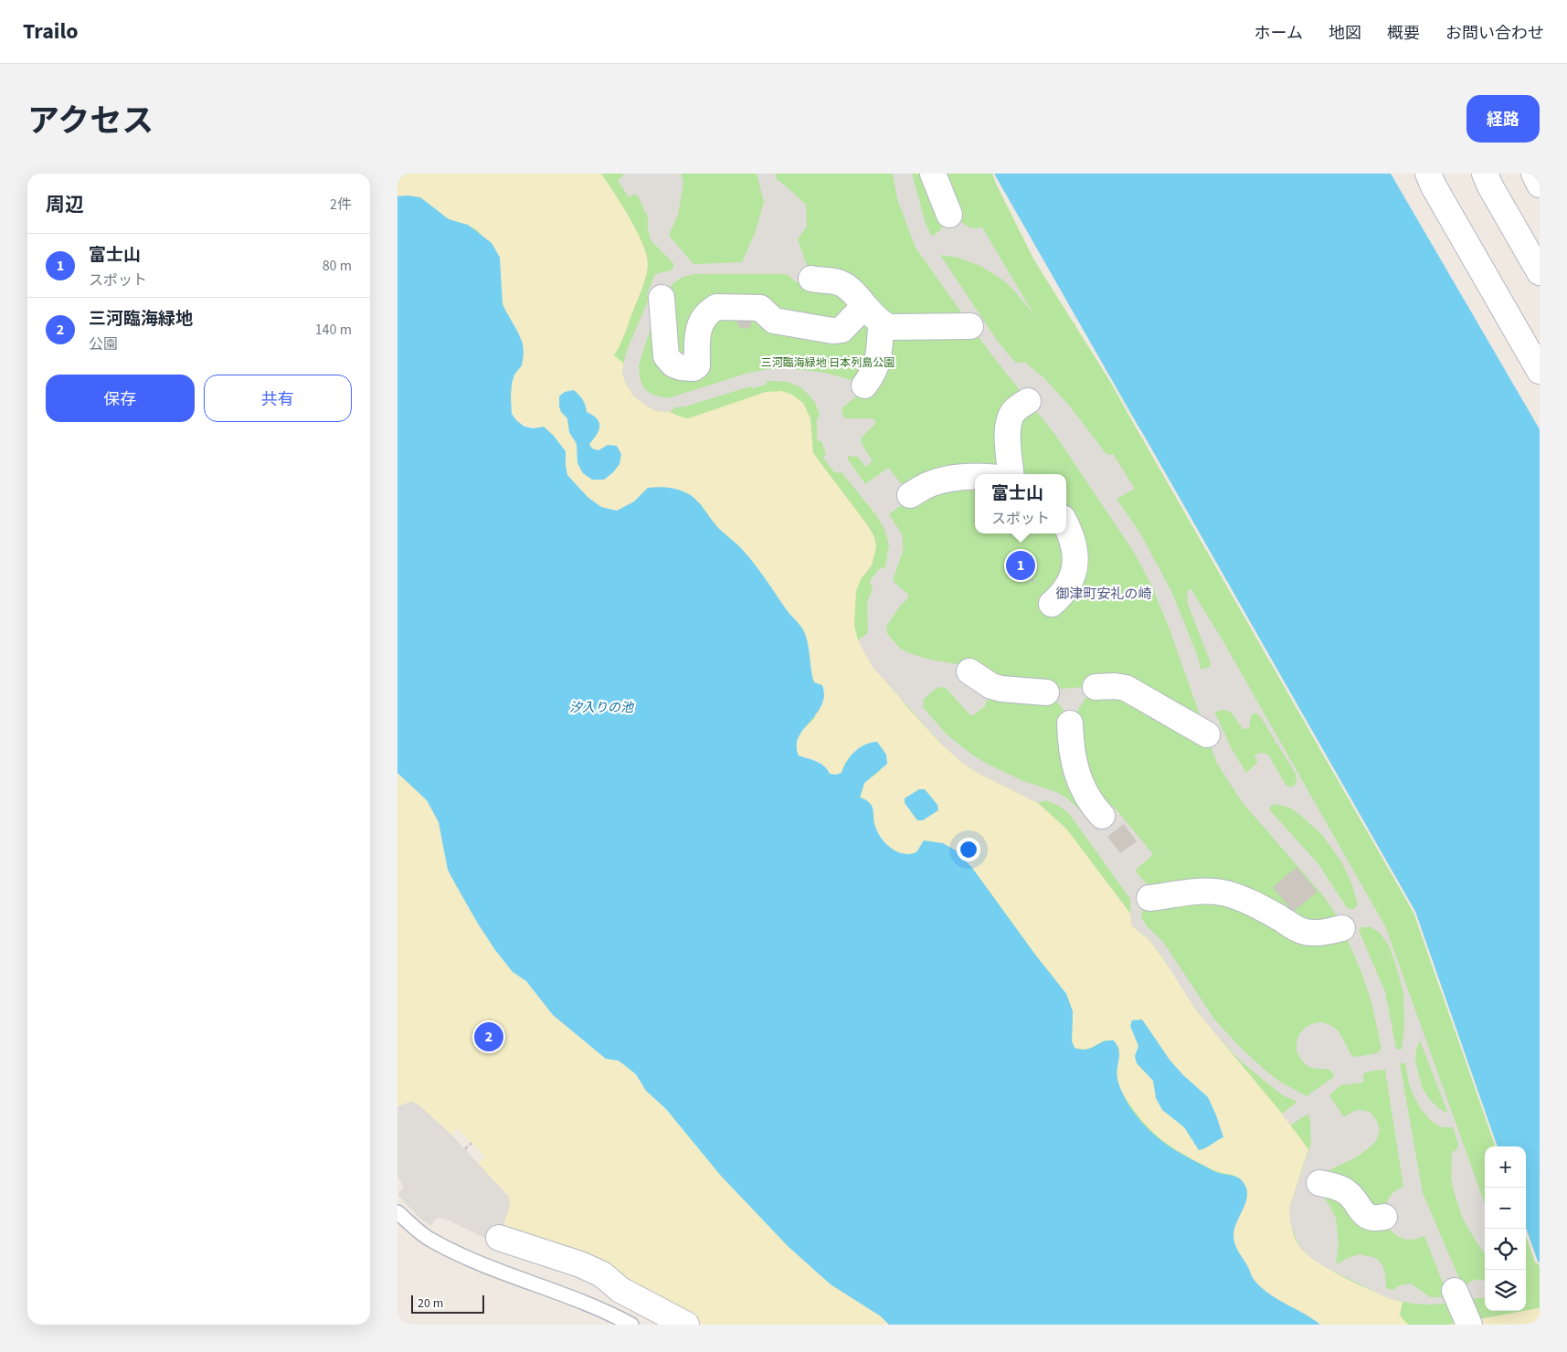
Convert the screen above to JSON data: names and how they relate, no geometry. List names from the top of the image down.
{
  "districts": ["御津町安礼の崎"],
  "water": ["汐入りの池"],
  "parks": ["三河臨海緑地 日本列島公園"],
  "scale_bar": "20 m",
  "page": {
    "header": "Trailo",
    "nav": [
      "ホーム",
      "地図",
      "概要",
      "お問い合わせ"
    ],
    "title": "アクセス",
    "buttons": [
      "経路",
      ["保存", "共有"]
    ],
    "heading": ["周辺", "2件"],
    "list": [
      {
        "mark": "1",
        "name": "富士山",
        "note": "スポット",
        "value": "80 m"
      },
      {
        "mark": "2",
        "name": "三河臨海緑地",
        "note": "公園",
        "value": "140 m"
      }
    ],
    "popup": ["富士山", "スポット"],
    "pins": ["1", "2"],
    "map_buttons": ["+", "−"],
    "scale": "20 m"
  }
}
